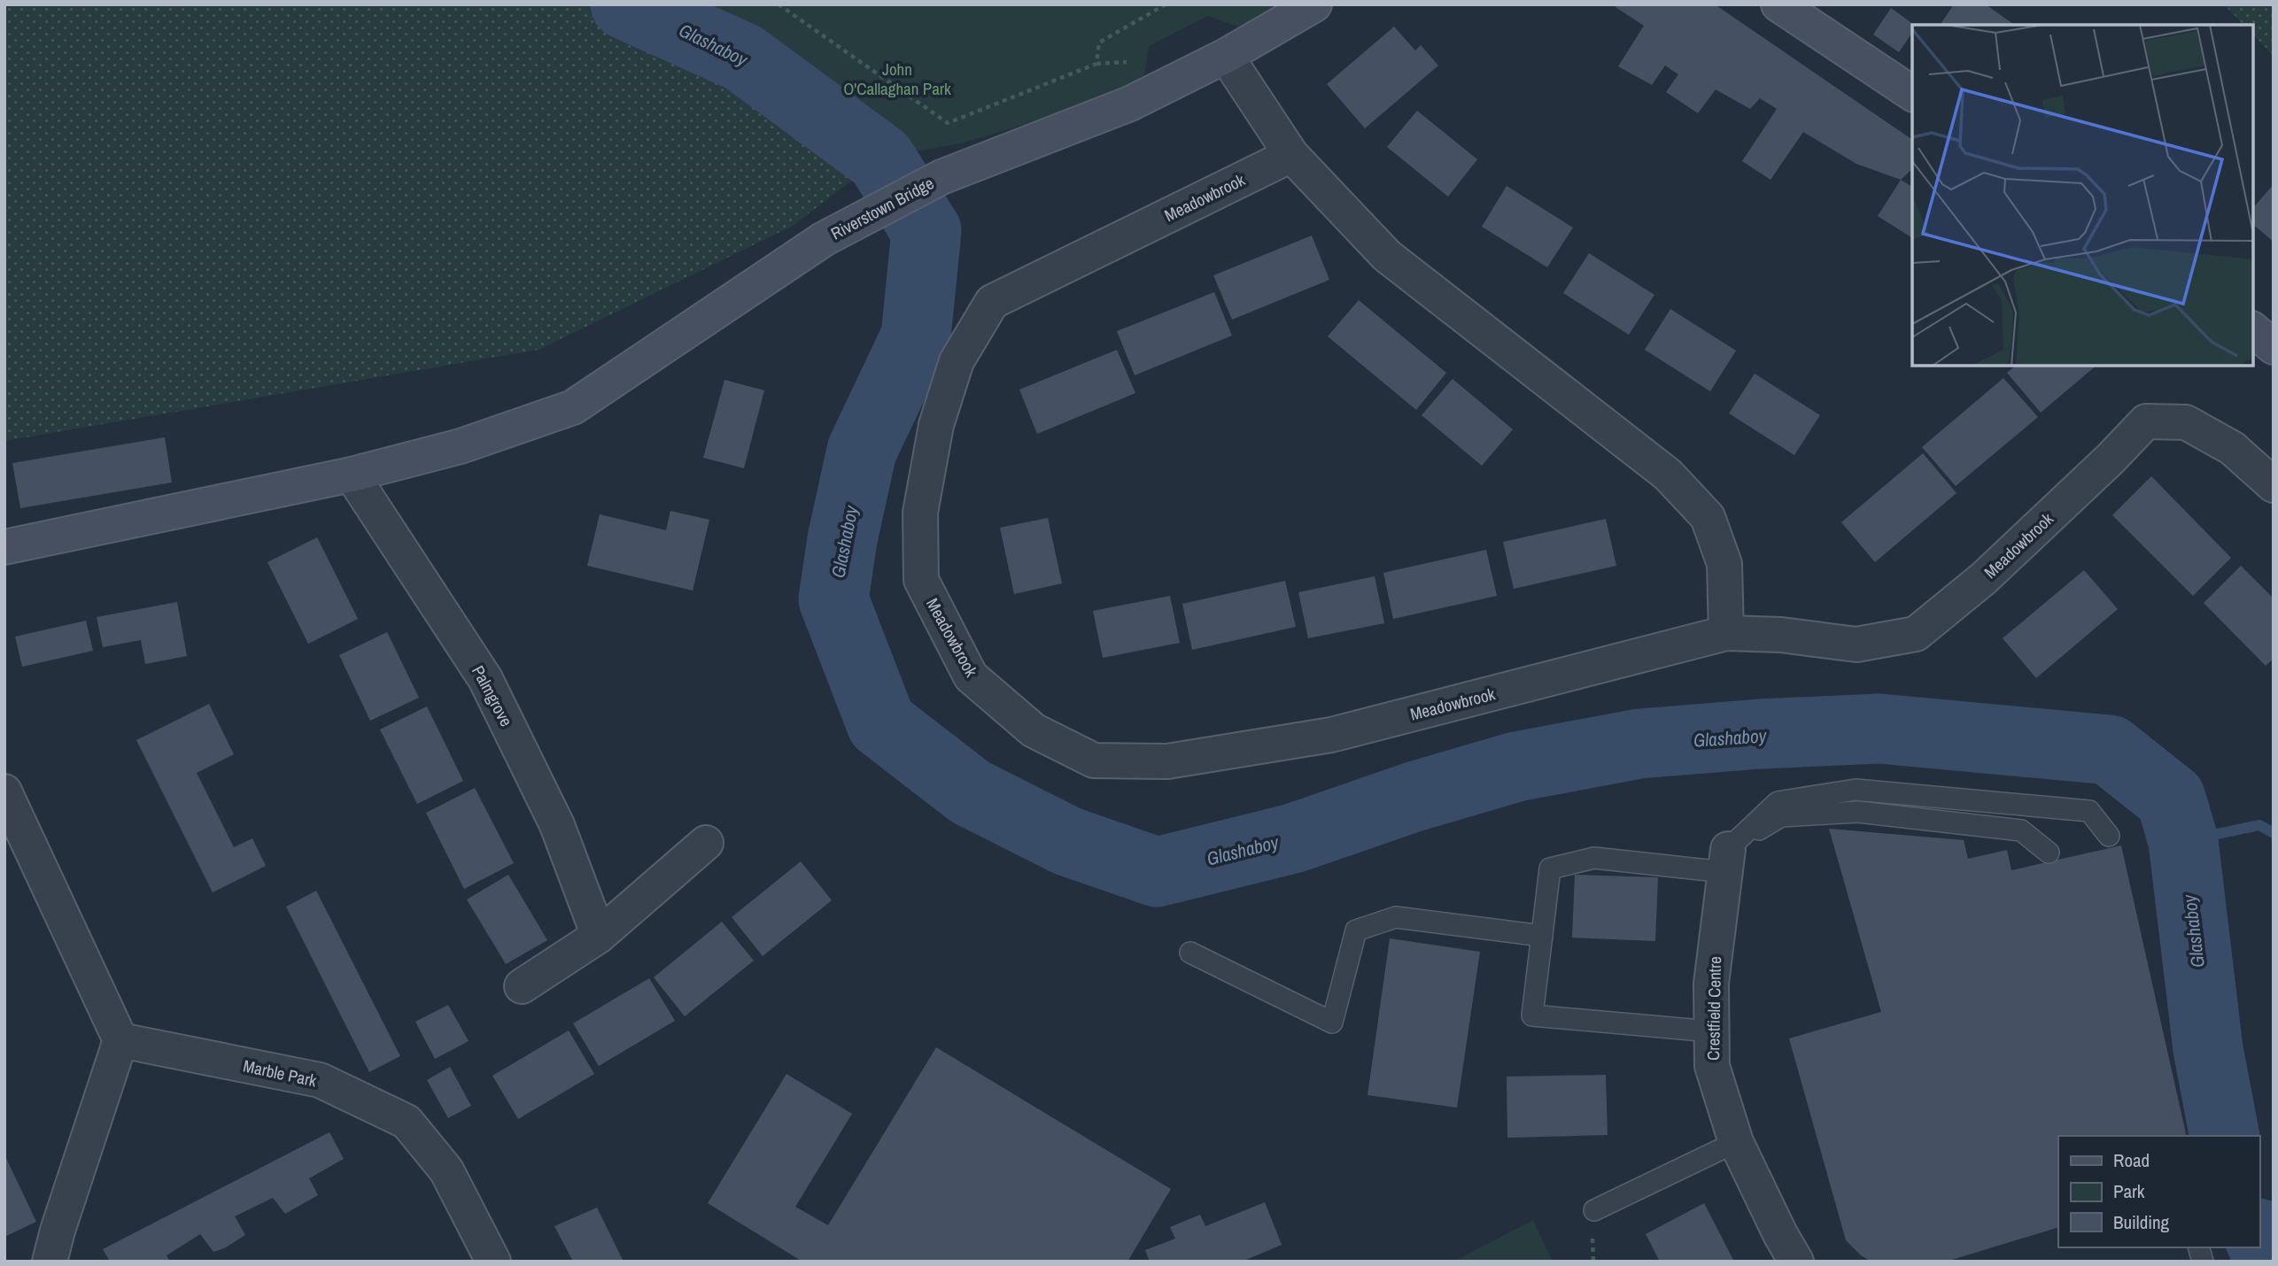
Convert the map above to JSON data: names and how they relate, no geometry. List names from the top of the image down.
{
  "streets": {
    "street": [
      "Meadowbrook",
      "Riverstown Bridge",
      "Palmgrove",
      "Crestfield Centre",
      "Marble Park"
    ]
  },
  "crossings": [
    ["Riverstown Bridge", "Palmgrove"]
  ],
  "water": ["Glashaboy"],
  "parks": ["John O'Callaghan Park"],
  "legend": ["Road", "Park", "Building"]
}
